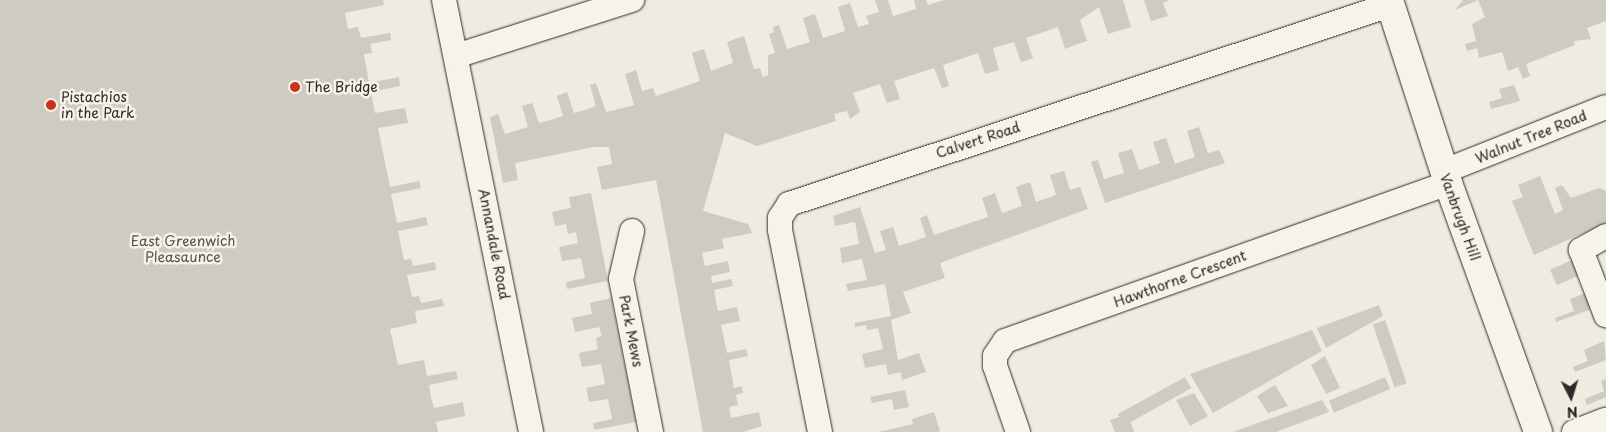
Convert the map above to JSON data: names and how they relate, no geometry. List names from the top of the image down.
{
  "streets": {
    "street": [
      "Walnut Tree Road",
      "Calvert Road",
      "Vanbrugh Hill",
      "Annandale Road",
      "Hawthorne Crescent",
      "Park Mews"
    ]
  },
  "crossings": [
    ["Walnut Tree Road", "Vanbrugh Hill"],
    ["Walnut Tree Road", "Hawthorne Crescent"],
    ["Calvert Road", "Vanbrugh Hill"],
    ["Vanbrugh Hill", "Hawthorne Crescent"]
  ],
  "parks": ["East Greenwich Pleasaunce"],
  "places": ["The Bridge", "Pistachios in the Park"],
  "north": "bottom"
}
